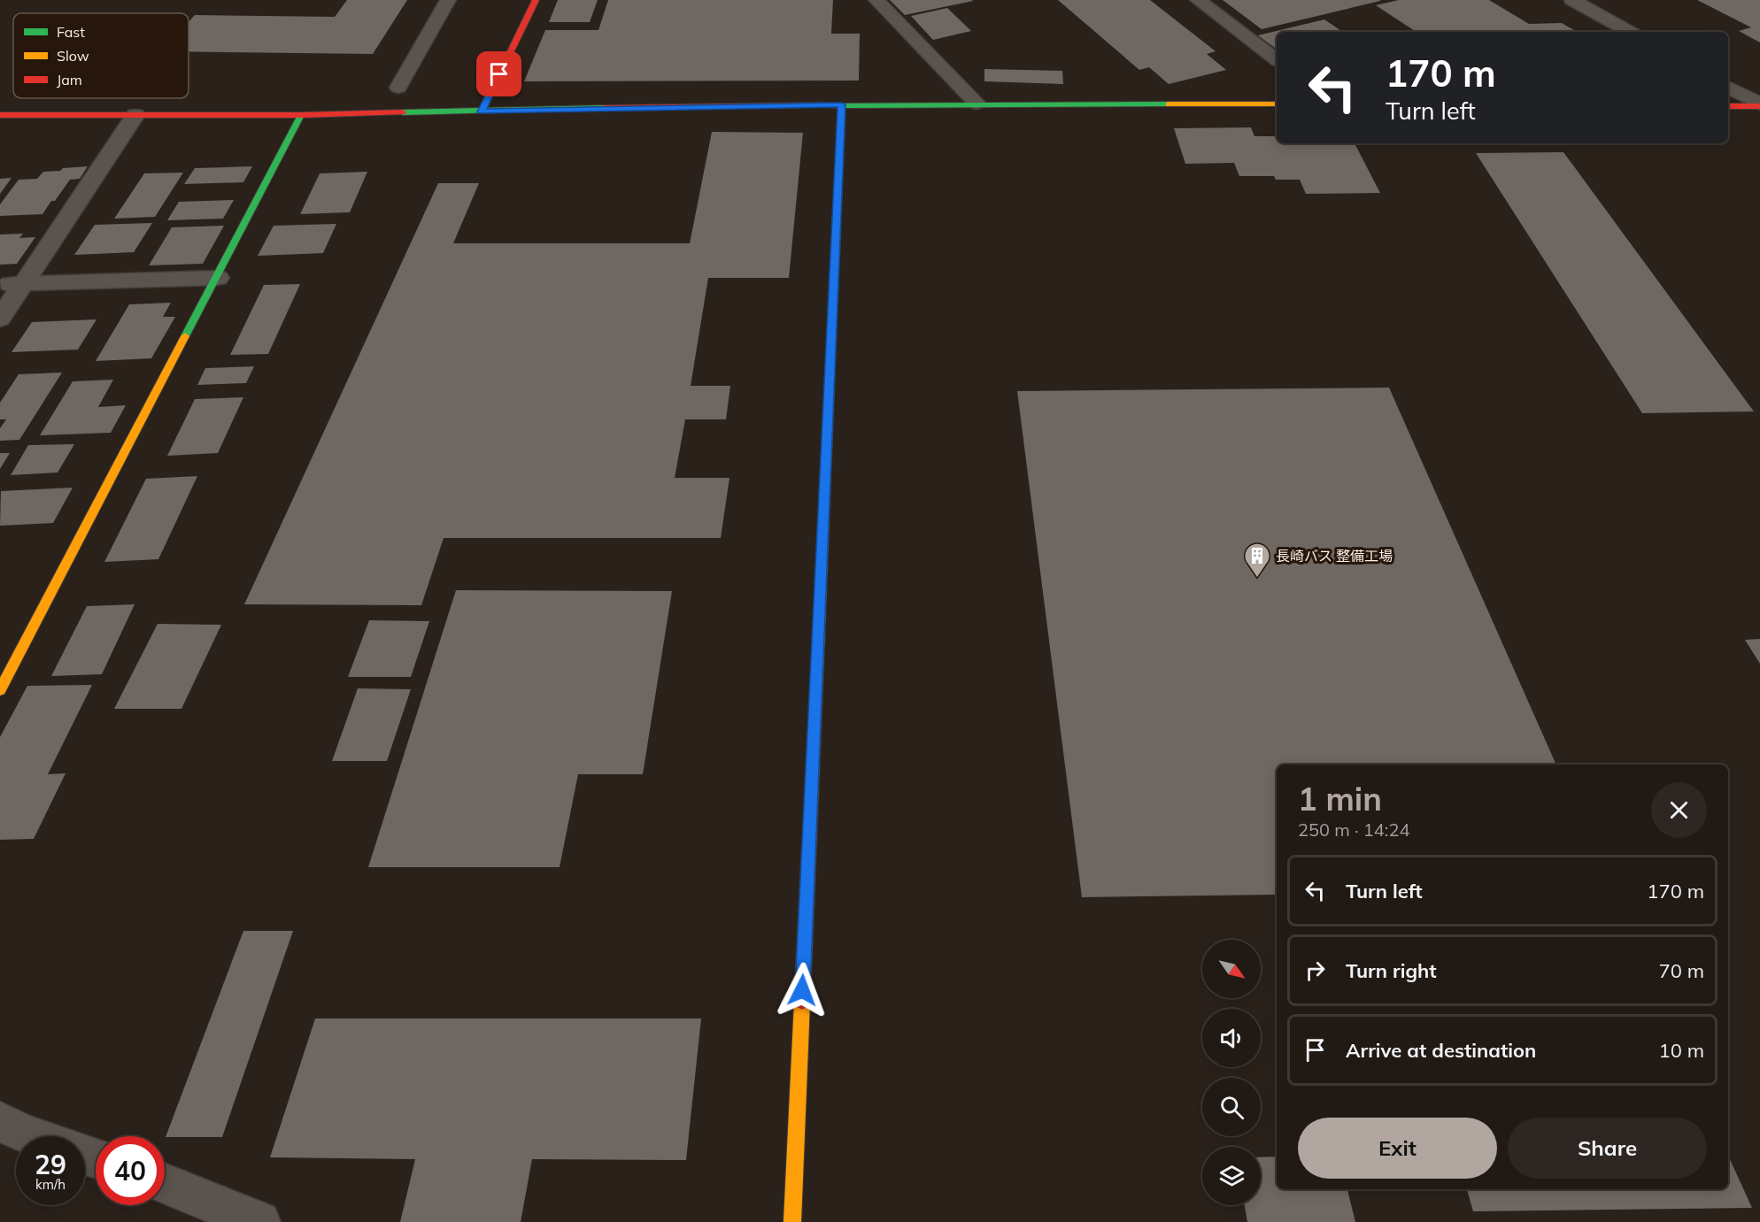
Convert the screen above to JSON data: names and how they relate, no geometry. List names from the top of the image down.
{
  "places": {
    "building": ["長崎バス 整備工場"]
  },
  "legend": ["Fast", "Slow", "Jam"],
  "north": "bottom right",
  "page": {
    "turn": ["170 m", "Turn left"],
    "heading": ["1 min", "250 m · 14:24"],
    "list": [
      {
        "name": "Turn left",
        "value": "170 m"
      },
      {
        "name": "Turn right",
        "value": "70 m"
      },
      {
        "name": "Arrive at destination",
        "value": "10 m"
      }
    ],
    "buttons": ["Exit", "Share"],
    "speed": "29 km/h",
    "limit": "40"
  }
}
